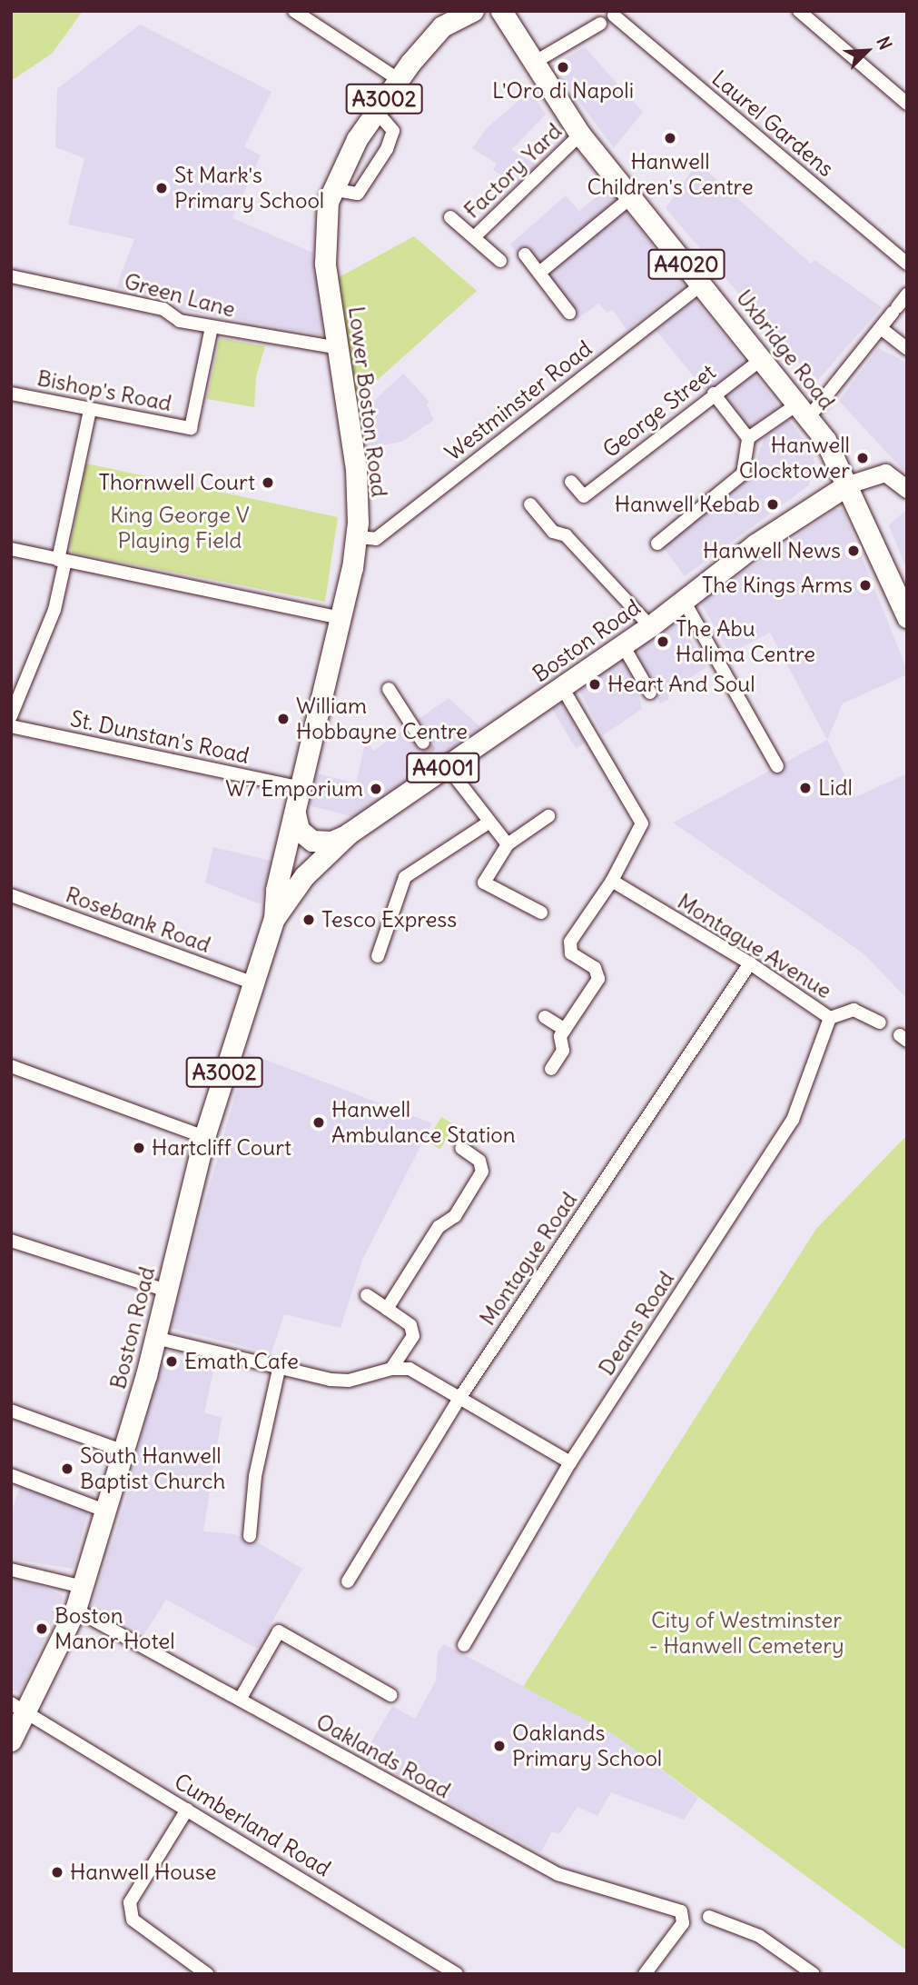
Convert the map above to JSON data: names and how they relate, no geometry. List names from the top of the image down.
{
  "streets": {
    "main road": [
      "A3002",
      "A4020",
      "Uxbridge Road",
      "Lower Boston Road",
      "Boston Road",
      "A4001"
    ],
    "street": [
      "Laurel Gardens",
      "Factory Yard",
      "Green Lane",
      "Bishop's Road",
      "Westminster Road",
      "George Street",
      "St. Dunstan's Road",
      "Rosebank Road",
      "Montague Avenue",
      "Montague Road",
      "Deans Road",
      "Oaklands Road",
      "Cumberland Road"
    ]
  },
  "crossings": [
    ["Factory Yard", "Uxbridge Road"],
    ["Green Lane", "Bishop's Road"],
    ["Green Lane", "Lower Boston Road"],
    ["Uxbridge Road", "Westminster Road"],
    ["Uxbridge Road", "George Street"],
    ["Uxbridge Road", "Boston Road"],
    ["Westminster Road", "Lower Boston Road"],
    ["Lower Boston Road", "Boston Road"],
    ["Lower Boston Road", "St. Dunstan's Road"],
    ["Boston Road", "Rosebank Road"],
    ["Boston Road", "Oaklands Road"],
    ["Boston Road", "Cumberland Road"],
    ["Montague Avenue", "Montague Road"],
    ["Montague Avenue", "Deans Road"]
  ],
  "parks": ["King George V Playing Field", "City of Westminster - Hanwell Cemetery"],
  "places": [
    "L'Oro di Napoli",
    "Hanwell Children's Centre",
    "St Mark's Primary School",
    "Hanwell Clocktower",
    "Thornwell Court",
    "Hanwell Kebab",
    "Hanwell News",
    "The Kings Arms",
    "The Abu Halima Centre",
    "Heart And Soul",
    "William Hobbayne Centre",
    "Lidl",
    "W7 Emporium",
    "Tesco Express",
    "Hanwell Ambulance Station",
    "Hartcliff Court",
    "Emath Cafe",
    "South Hanwell Baptist Church",
    "Boston Manor Hotel",
    "Oaklands Primary School",
    "Hanwell House"
  ],
  "north": "top right"
}
